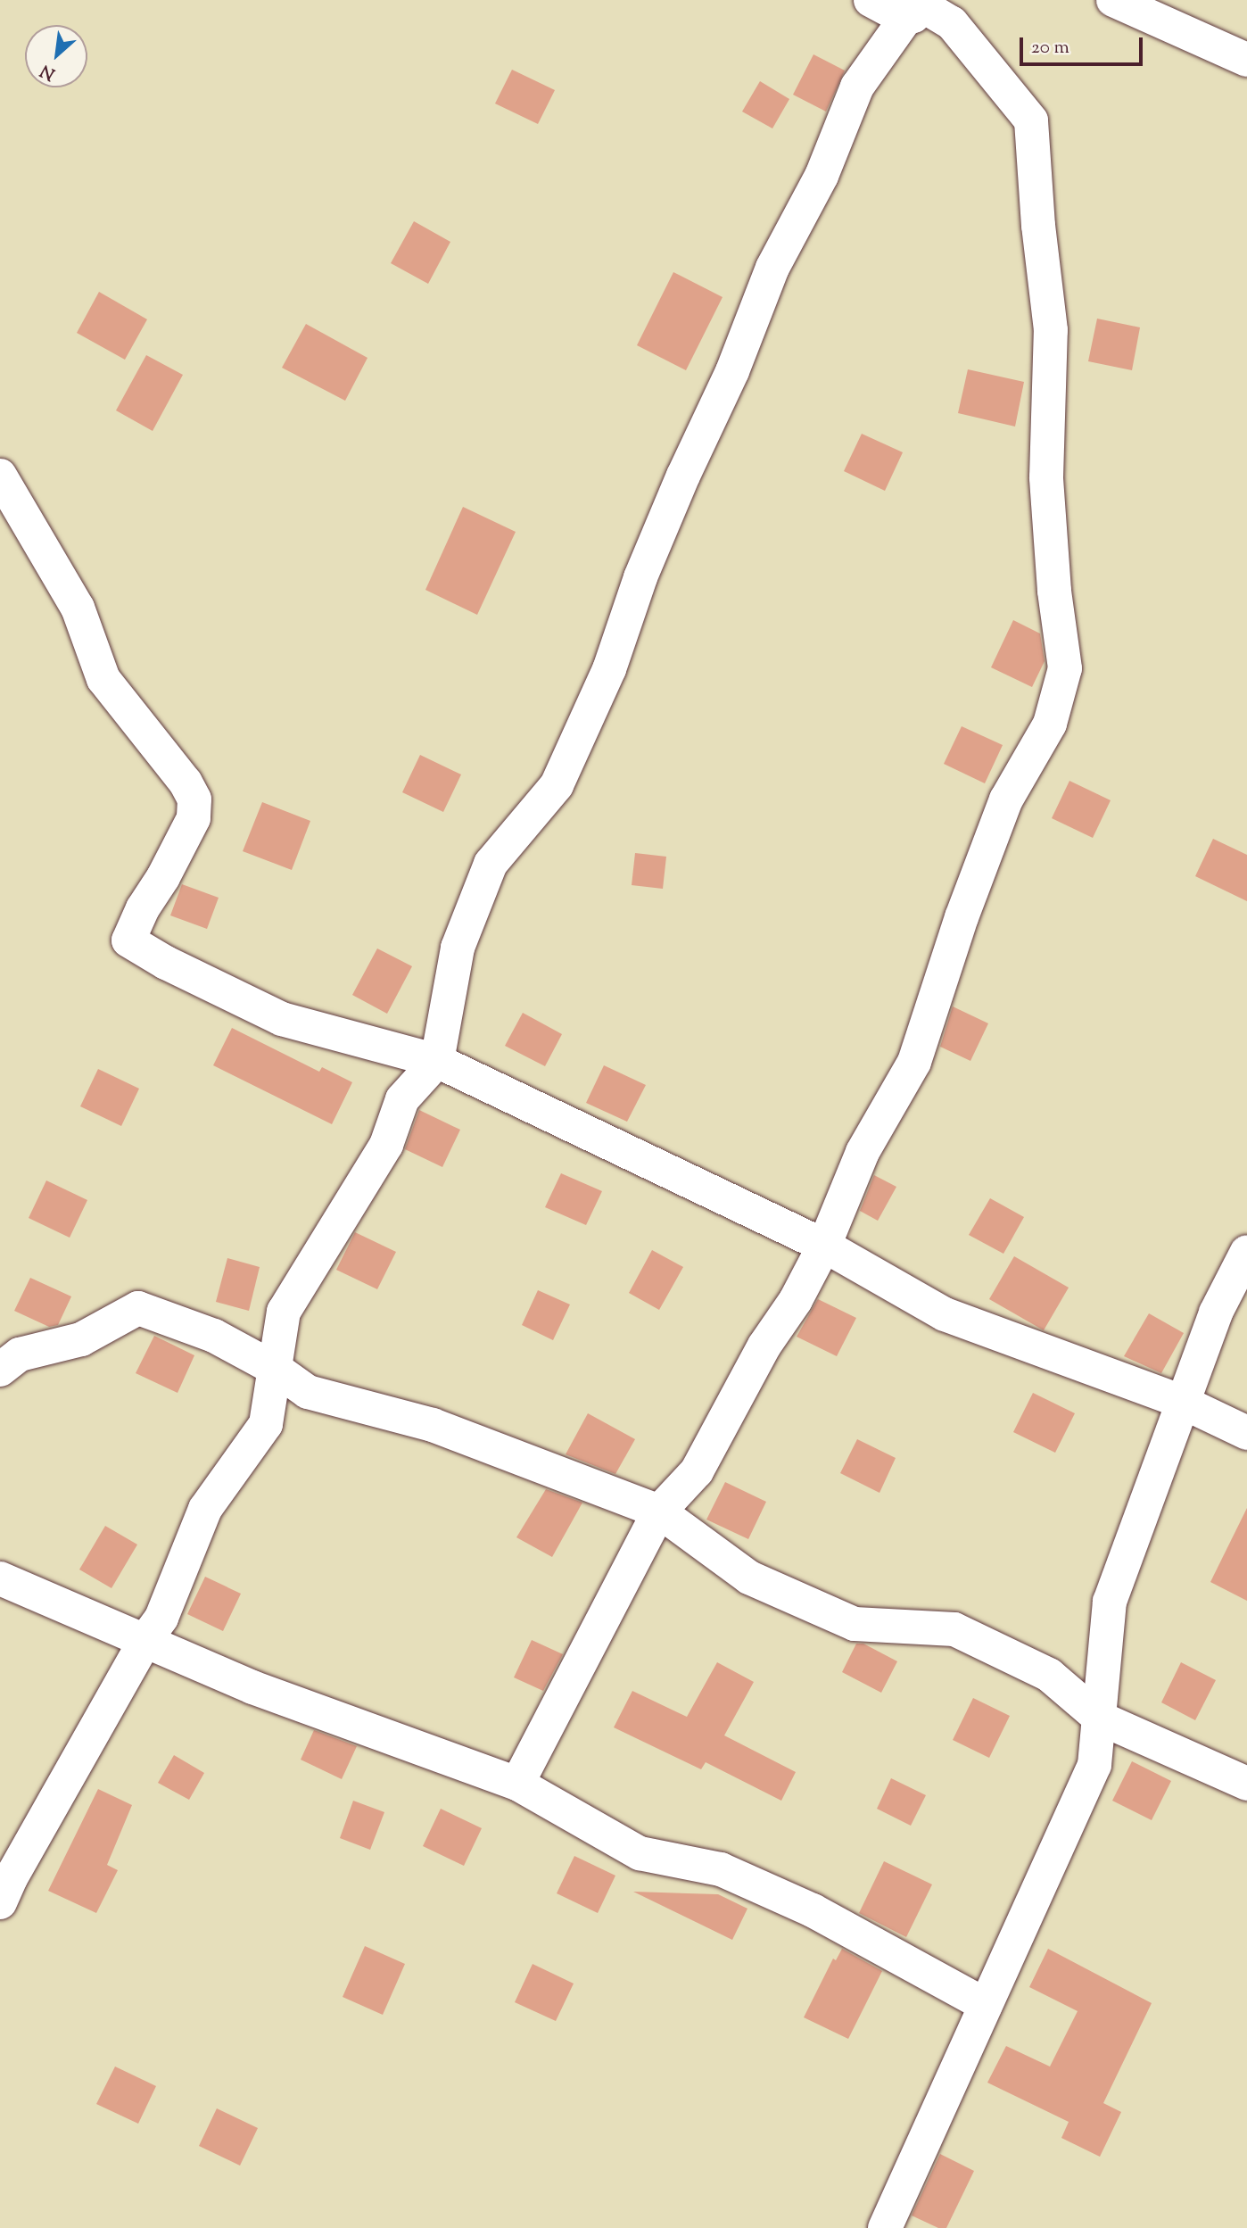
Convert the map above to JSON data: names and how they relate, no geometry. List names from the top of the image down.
{
  "scale_bar": "20 m",
  "north": "bottom left"
}
